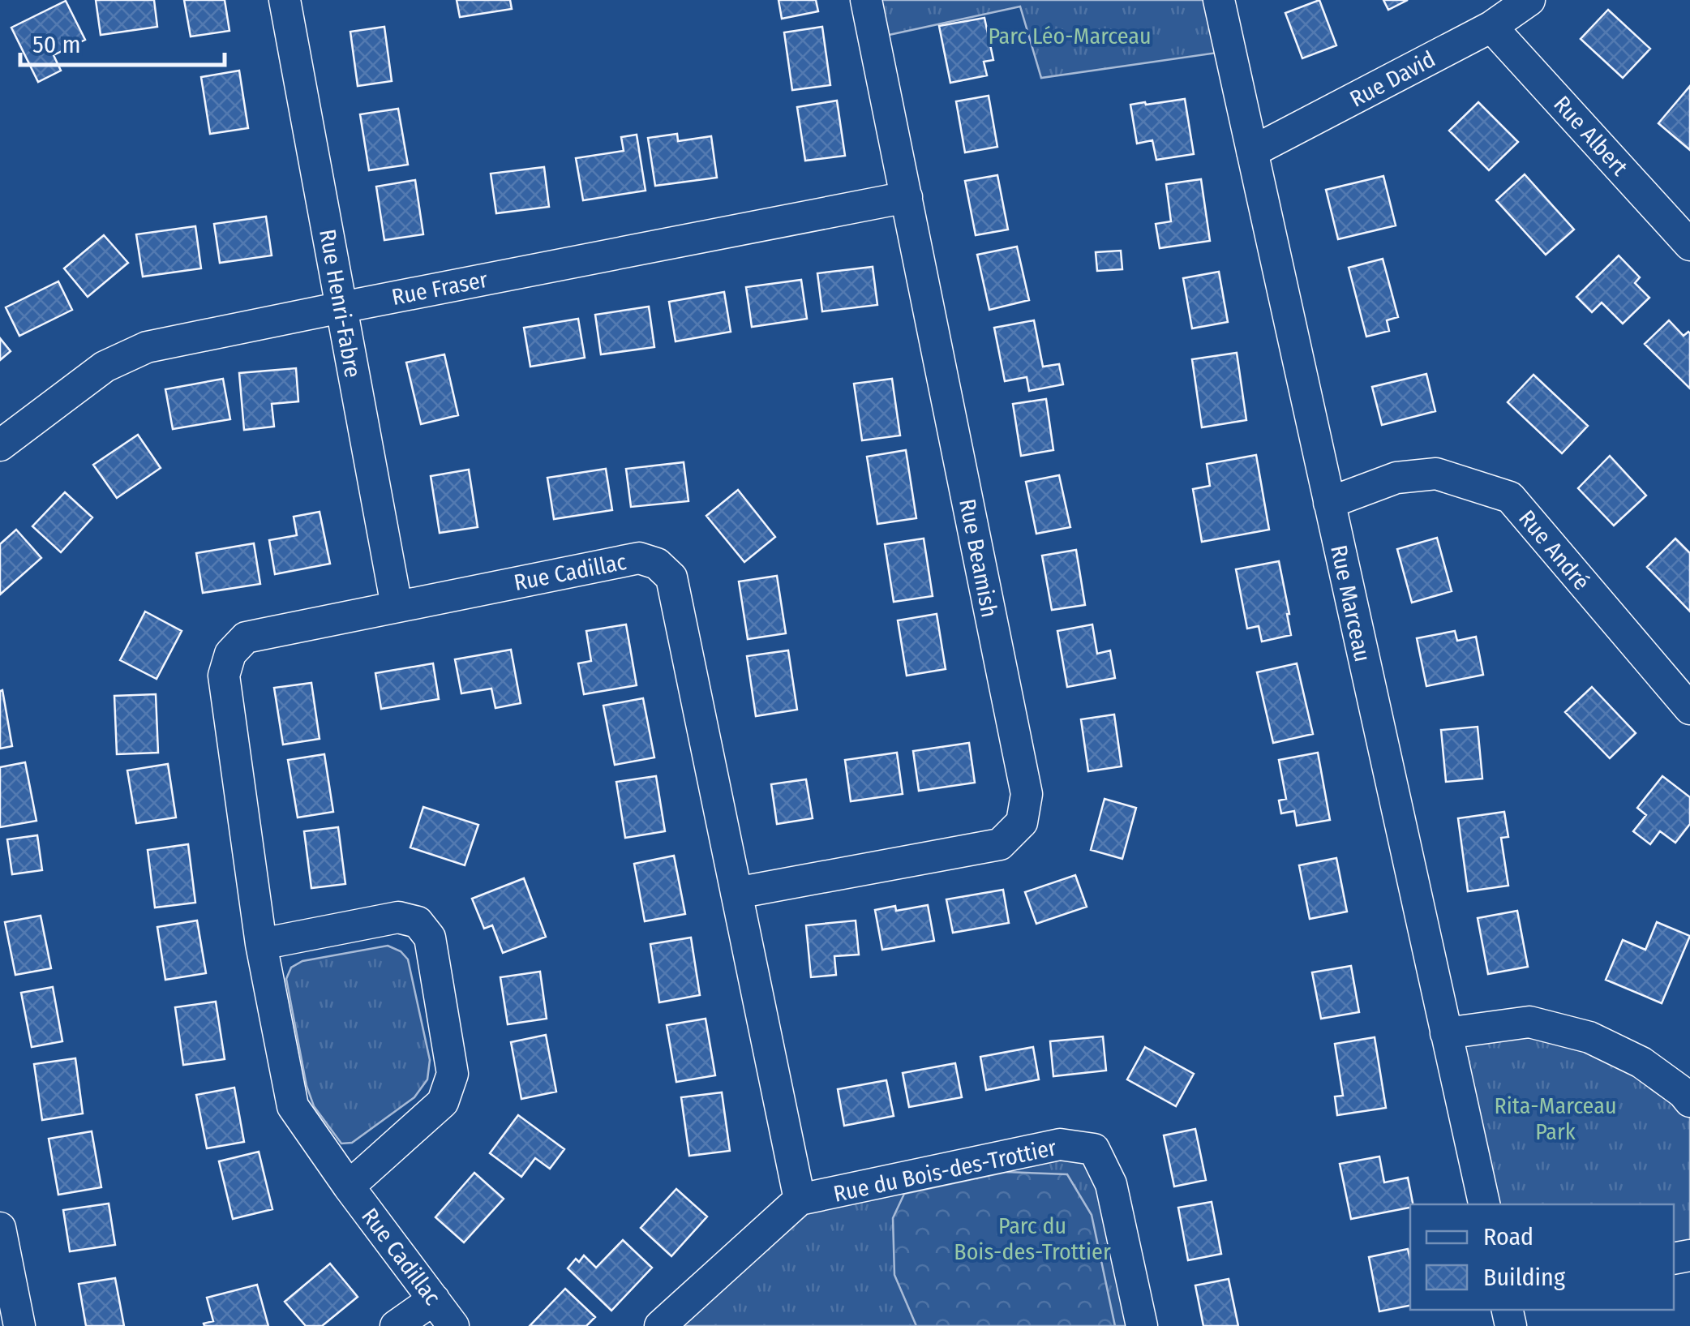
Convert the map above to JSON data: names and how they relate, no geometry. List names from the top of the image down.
{
  "streets": {
    "street": [
      "Rue David",
      "Rue Albert",
      "Rue Fraser",
      "Rue Henri-Fabre",
      "Rue André",
      "Rue Beamish",
      "Rue Cadillac",
      "Rue Marceau",
      "Rue du Bois-des-Trottier"
    ]
  },
  "crossings": [
    ["Rue David", "Rue Albert"],
    ["Rue David", "Rue Marceau"],
    ["Rue Fraser", "Rue Henri-Fabre"],
    ["Rue Fraser", "Rue Beamish"],
    ["Rue Henri-Fabre", "Rue Cadillac"],
    ["Rue André", "Rue Marceau"],
    ["Rue Beamish", "Rue Cadillac"],
    ["Rue Cadillac", "Rue du Bois-des-Trottier"]
  ],
  "parks": ["Parc Léo-Marceau", "Rita-Marceau Park", "Parc du Bois-des-Trottier"],
  "legend": ["Road", "Building"],
  "scale_bar": "50 m"
}
